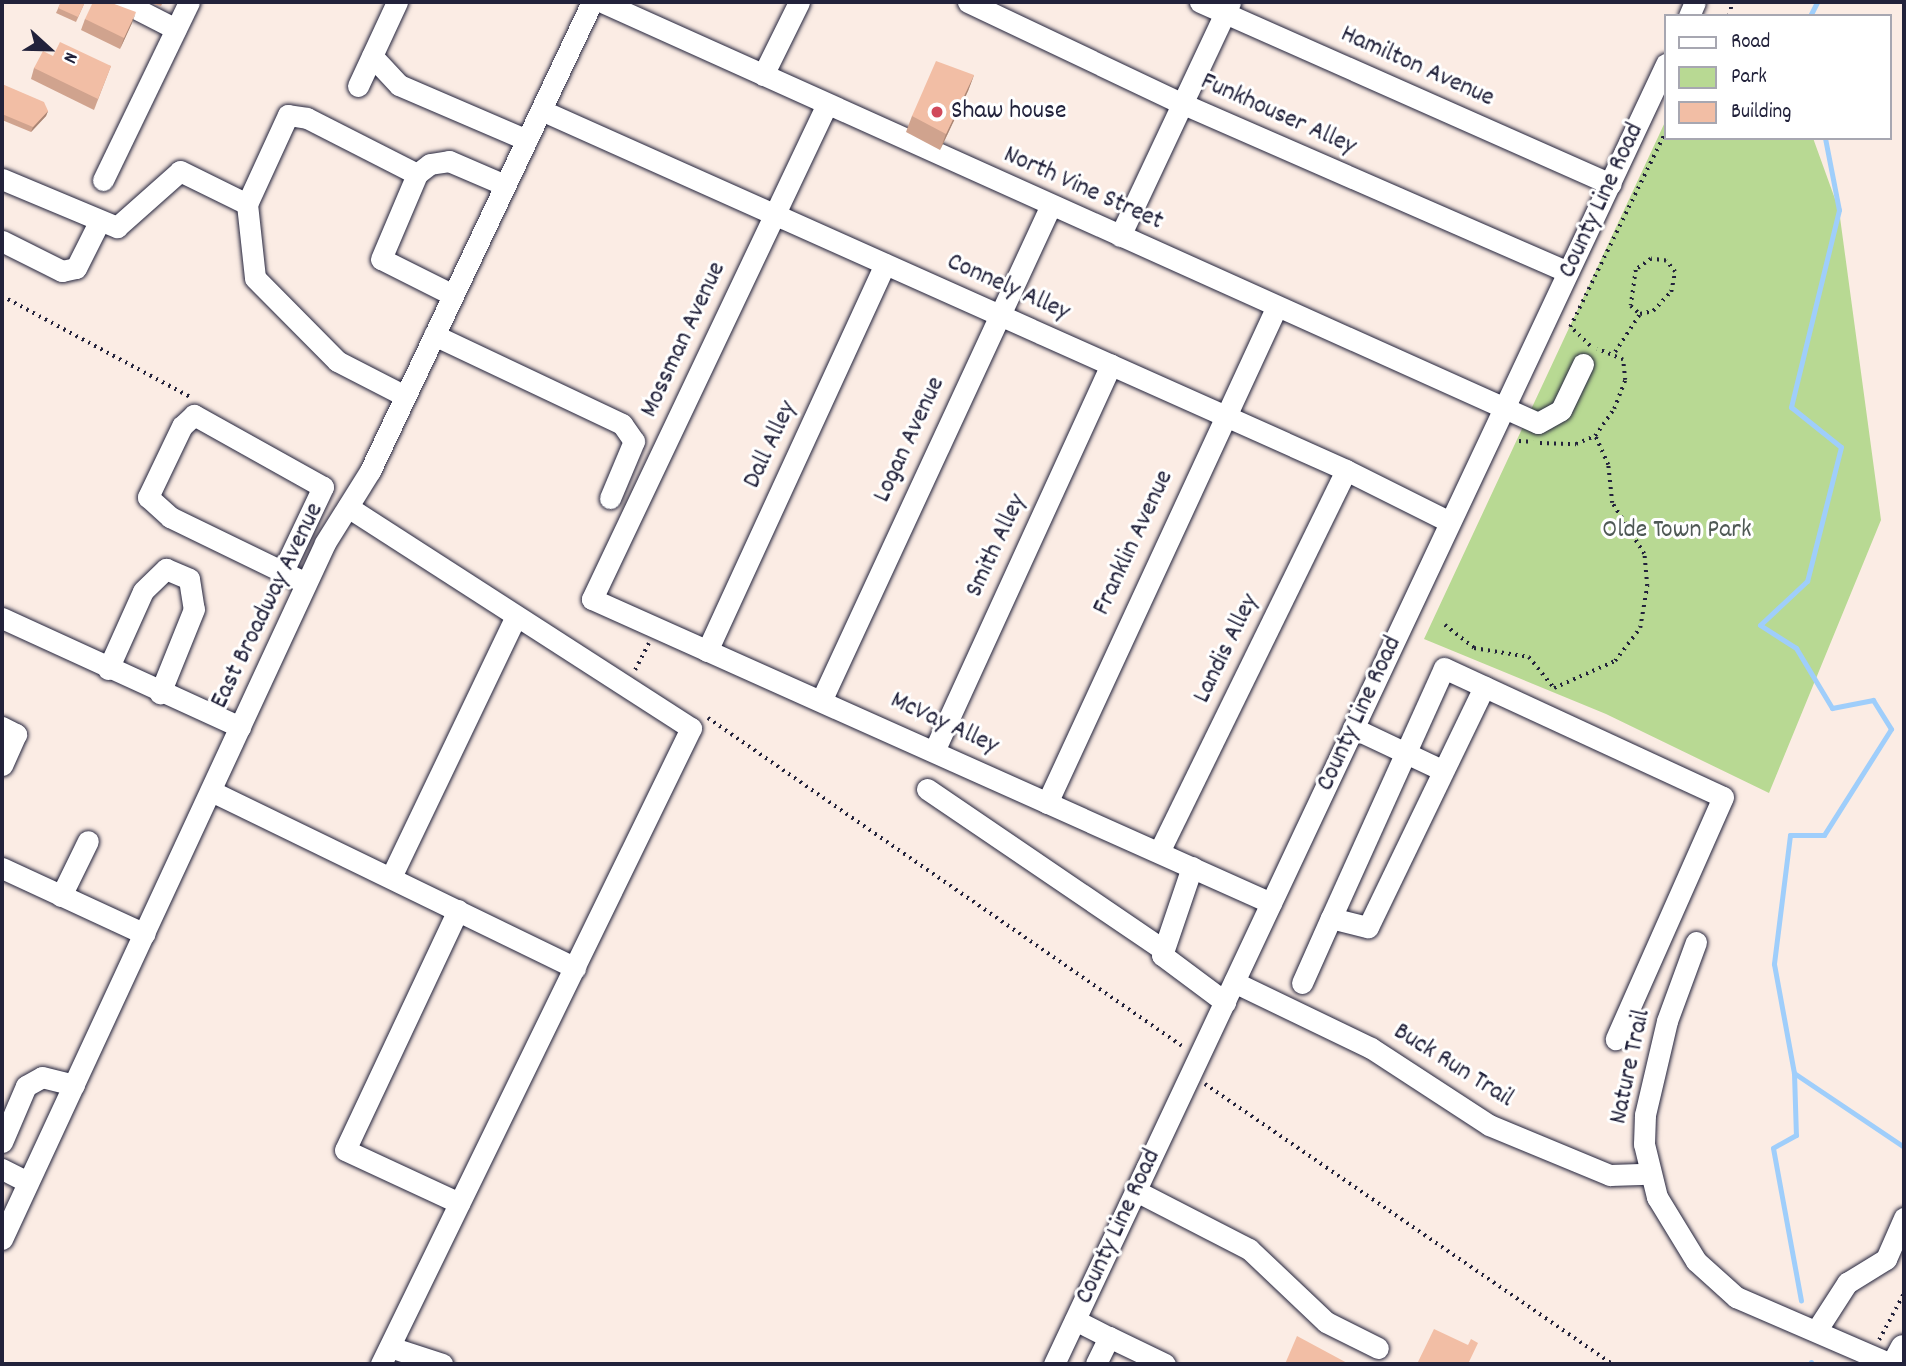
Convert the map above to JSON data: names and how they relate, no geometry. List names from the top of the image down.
{
  "streets": {
    "street": [
      "Hamilton Avenue",
      "Funkhouser Alley",
      "North Vine Street",
      "County Line Road",
      "Connely Alley",
      "Mossman Avenue",
      "Logan Avenue",
      "Dall Alley",
      "Franklin Avenue",
      "Smith Alley",
      "East Broadway Avenue",
      "Landis Alley",
      "McVay Alley",
      "Buck Run Trail",
      "Nature Trail"
    ]
  },
  "crossings": [
    ["Hamilton Avenue", "County Line Road"],
    ["Funkhouser Alley", "County Line Road"],
    ["North Vine Street", "County Line Road"],
    ["North Vine Street", "Mossman Avenue"],
    ["North Vine Street", "Logan Avenue"],
    ["North Vine Street", "Franklin Avenue"],
    ["County Line Road", "Connely Alley"],
    ["County Line Road", "McVay Alley"],
    ["County Line Road", "Buck Run Trail"],
    ["Connely Alley", "Mossman Avenue"],
    ["Connely Alley", "Logan Avenue"],
    ["Connely Alley", "Dall Alley"],
    ["Connely Alley", "Franklin Avenue"],
    ["Connely Alley", "Smith Alley"],
    ["Connely Alley", "East Broadway Avenue"],
    ["Connely Alley", "Landis Alley"],
    ["Mossman Avenue", "McVay Alley"],
    ["Logan Avenue", "McVay Alley"],
    ["Dall Alley", "McVay Alley"],
    ["Franklin Avenue", "McVay Alley"],
    ["Smith Alley", "McVay Alley"],
    ["Landis Alley", "McVay Alley"],
    ["Buck Run Trail", "Nature Trail"]
  ],
  "parks": ["Olde Town Park"],
  "places": ["Shaw house"],
  "legend": ["Road", "Park", "Building"],
  "north": "right"
}
